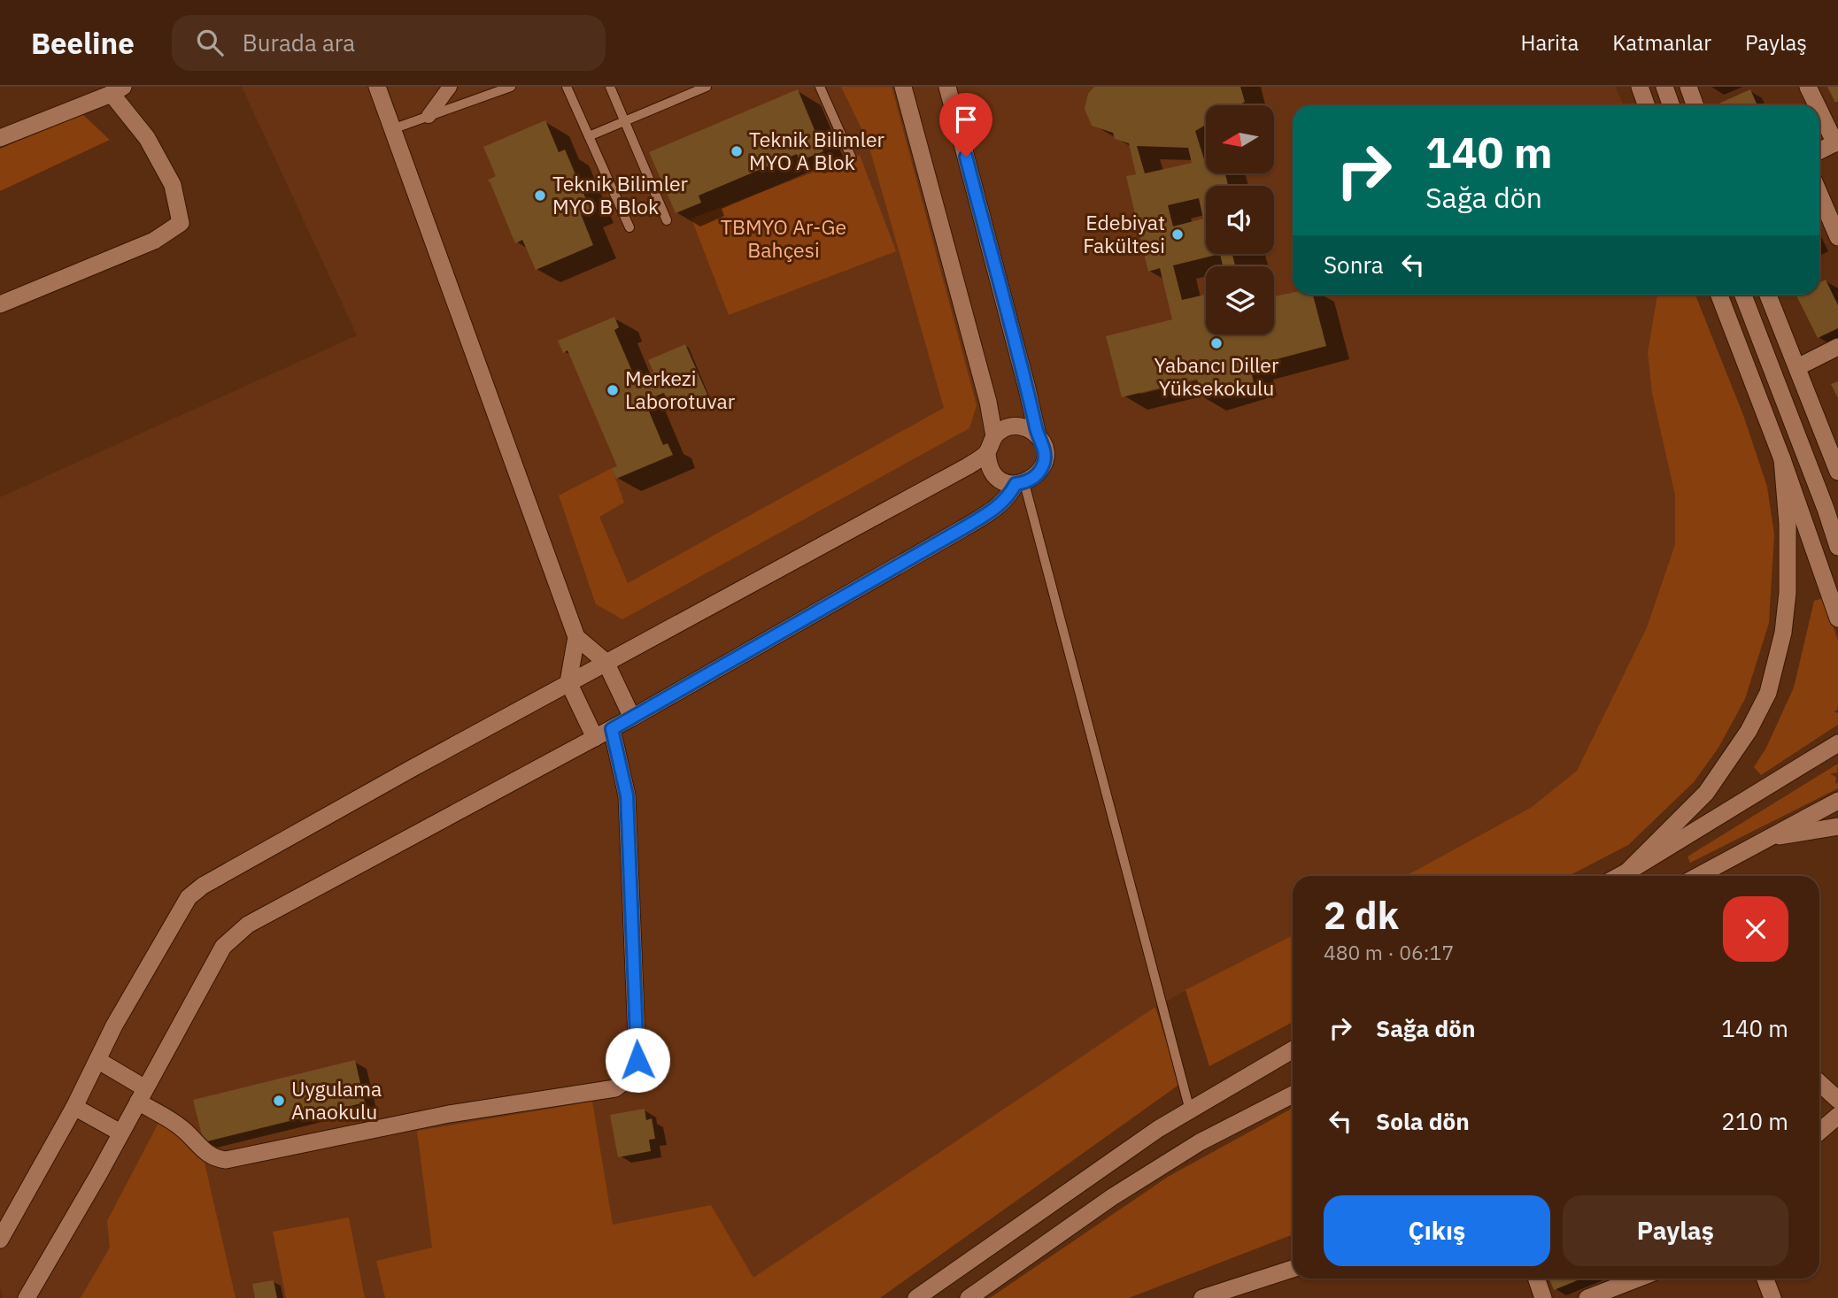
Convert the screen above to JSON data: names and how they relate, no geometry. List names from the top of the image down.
{
  "parks": ["TBMYO Ar-Ge Bahçesi"],
  "places": [
    "Teknik Bilimler MYO A Blok",
    "Teknik Bilimler MYO B Blok",
    "Edebiyat Fakültesi",
    "Yabancı Diller Yüksekokulu",
    "Merkezi Laborotuvar",
    "Uygulama Anaokulu"
  ],
  "north": "left",
  "page": {
    "header": "Beeline",
    "search": "Burada ara",
    "nav": ["Harita", "Katmanlar", "Paylaş"],
    "turn": ["140 m", "Sağa dön"],
    "then": "Sonra",
    "heading": ["2 dk", "480 m · 06:17"],
    "list": [
      {
        "name": "Sağa dön",
        "value": "140 m"
      },
      {
        "name": "Sola dön",
        "value": "210 m"
      }
    ],
    "buttons": ["Çıkış", "Paylaş"]
  }
}
